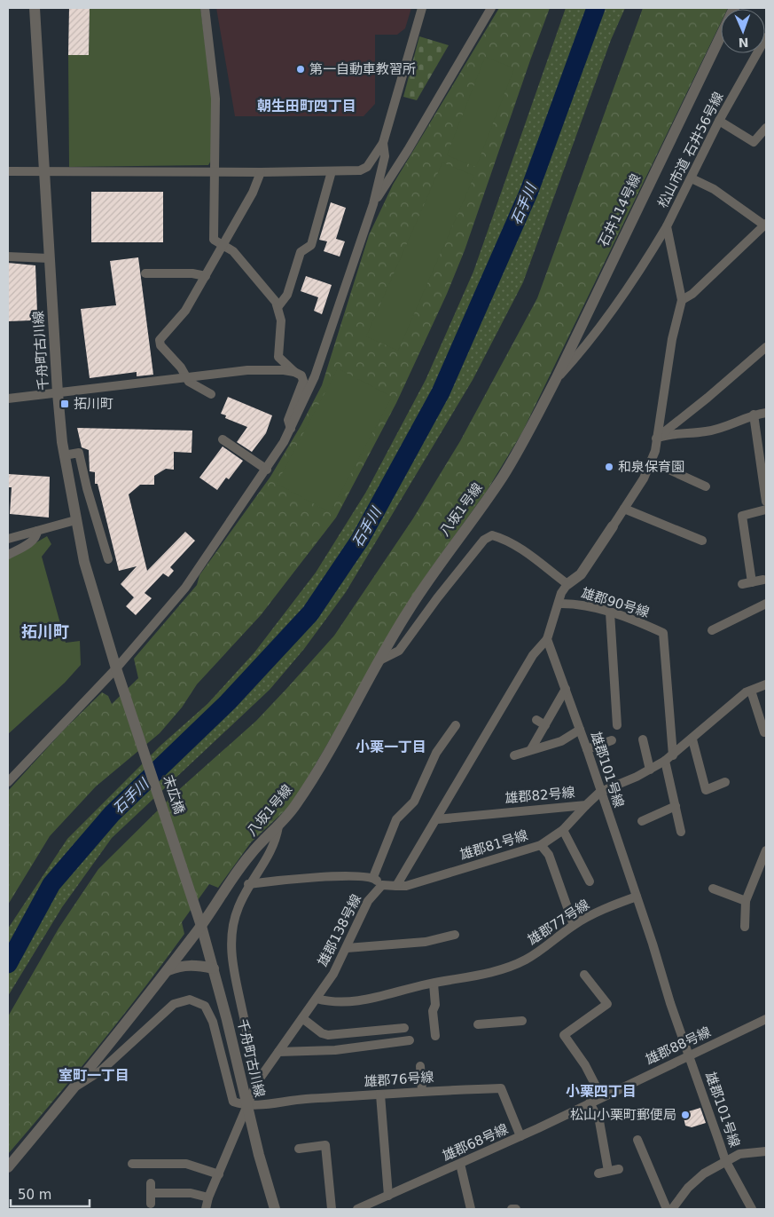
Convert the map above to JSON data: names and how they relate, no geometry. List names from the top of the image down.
{
  "streets": {
    "street": [
      "松山市道 石井56号線",
      "石井114号線",
      "千舟町古川線",
      "八坂1号線",
      "雄郡90号線",
      "雄郡101号線",
      "末広橋",
      "雄郡82号線",
      "雄郡81号線",
      "雄郡77号線",
      "雄郡138号線",
      "雄郡88号線",
      "雄郡76号線",
      "雄郡68号線"
    ]
  },
  "crossings": [
    ["石井114号線", "八坂1号線"],
    ["千舟町古川線", "八坂1号線"],
    ["千舟町古川線", "末広橋"],
    ["千舟町古川線", "雄郡138号線"],
    ["千舟町古川線", "雄郡76号線"],
    ["雄郡90号線", "雄郡82号線"],
    ["雄郡101号線", "雄郡82号線"],
    ["雄郡101号線", "雄郡77号線"],
    ["雄郡101号線", "雄郡88号線"],
    ["雄郡82号線", "雄郡81号線"],
    ["雄郡77号線", "雄郡138号線"],
    ["雄郡138号線", "雄郡76号線"],
    ["雄郡88号線", "雄郡68号線"],
    ["雄郡76号線", "雄郡68号線"]
  ],
  "districts": [
    "朝生田町四丁目",
    "拓川町",
    "小栗一丁目",
    "室町一丁目",
    "小栗四丁目"
  ],
  "water": ["石手川"],
  "places": {
    "other": ["第一自動車教習所", "和泉保育園", "松山小栗町郵便局"],
    "transit": ["拓川町"]
  },
  "scale_bar": "50 m",
  "north": "bottom"
}
